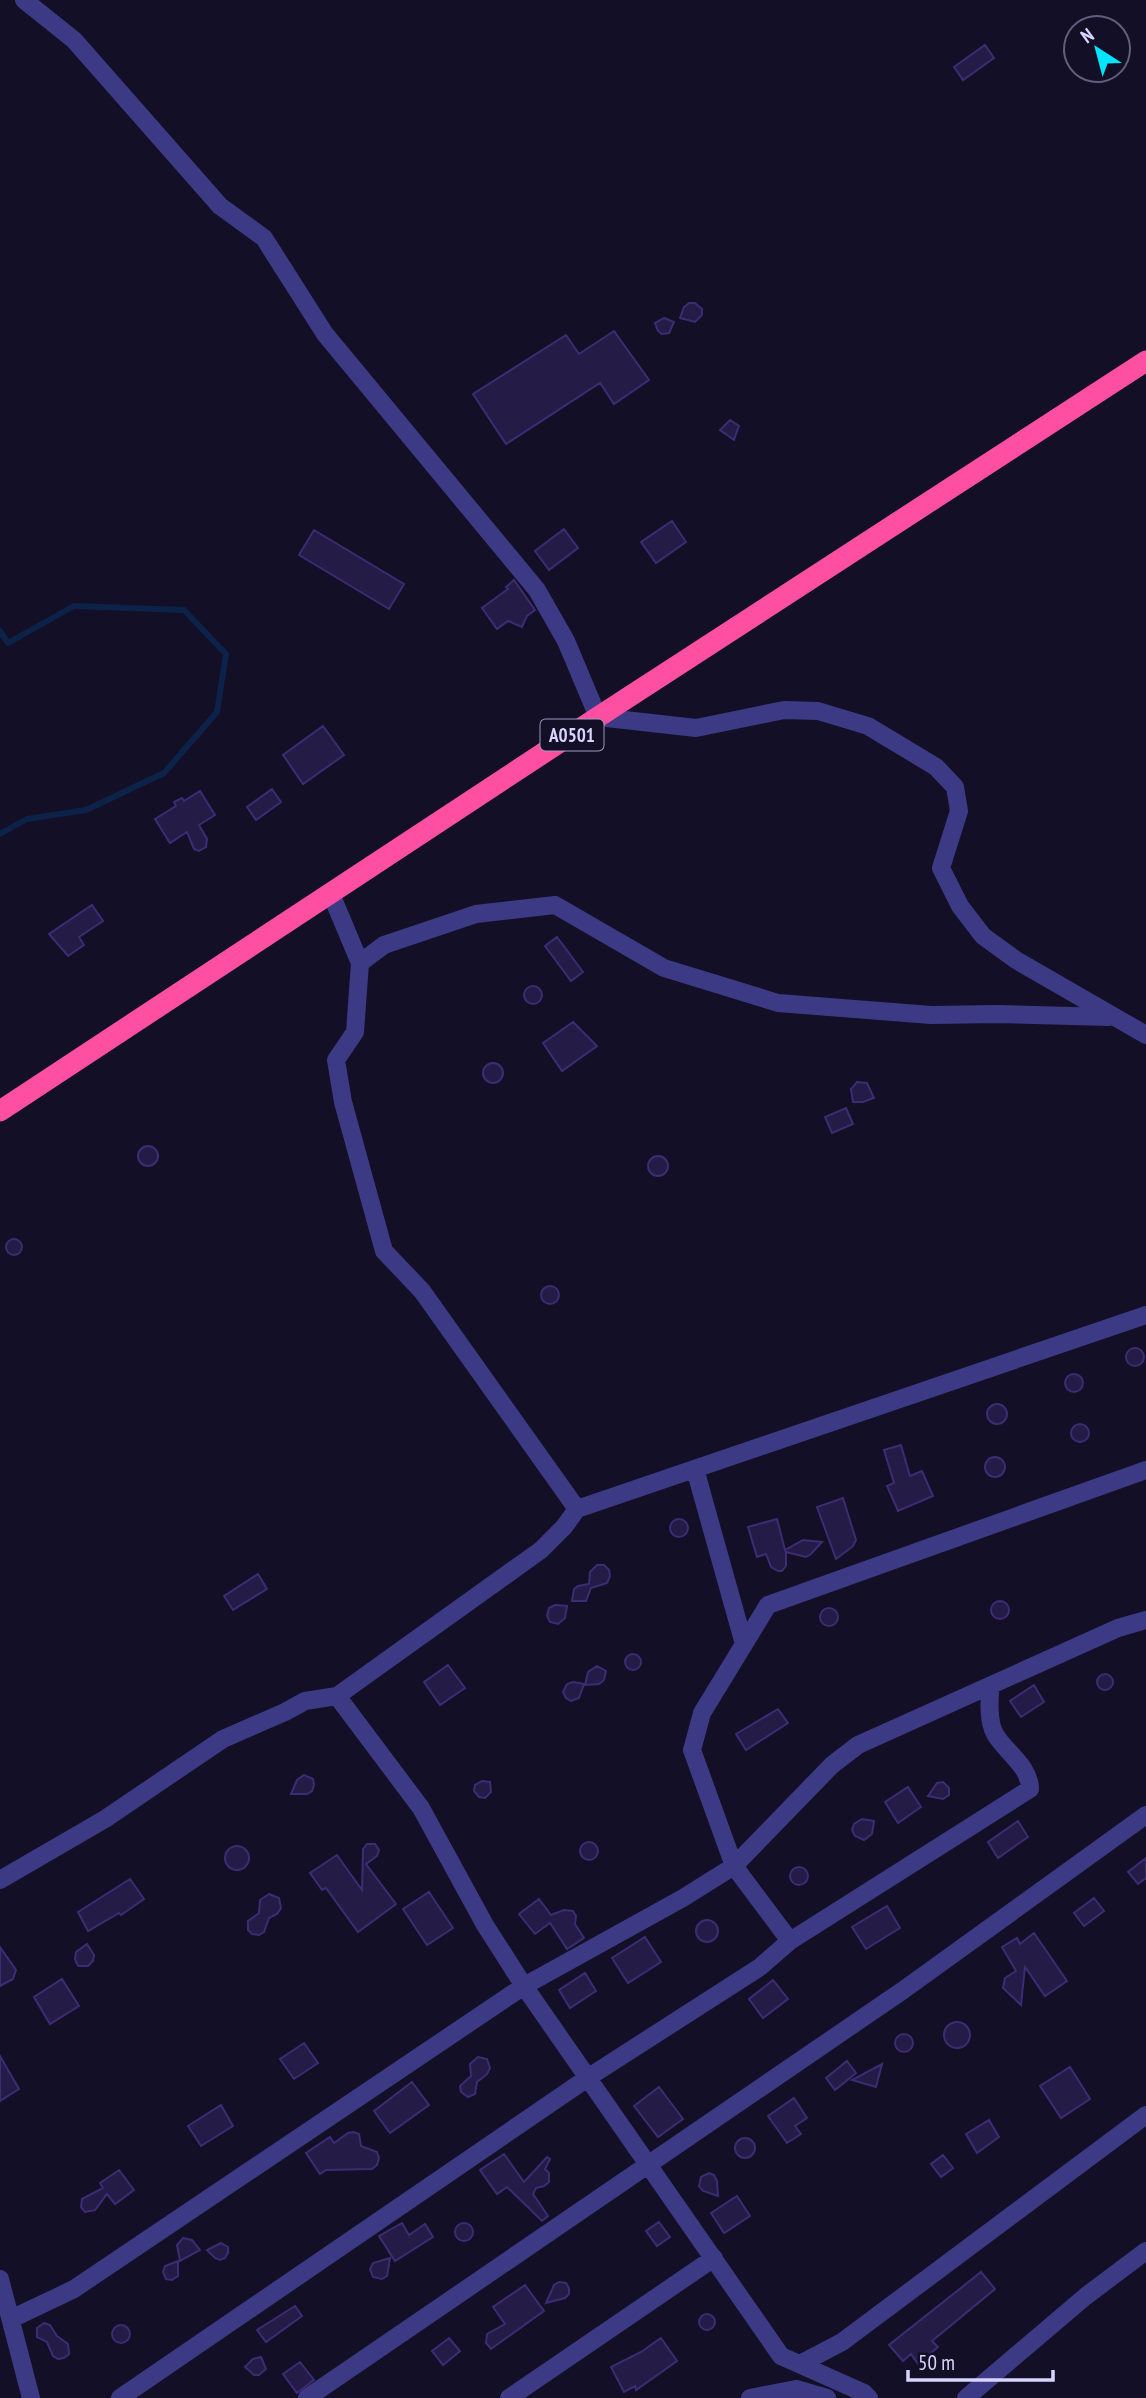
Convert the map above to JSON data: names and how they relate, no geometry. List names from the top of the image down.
{
  "streets": {
    "highway": ["A0501"]
  },
  "scale_bar": "50 m",
  "north": "top left"
}
